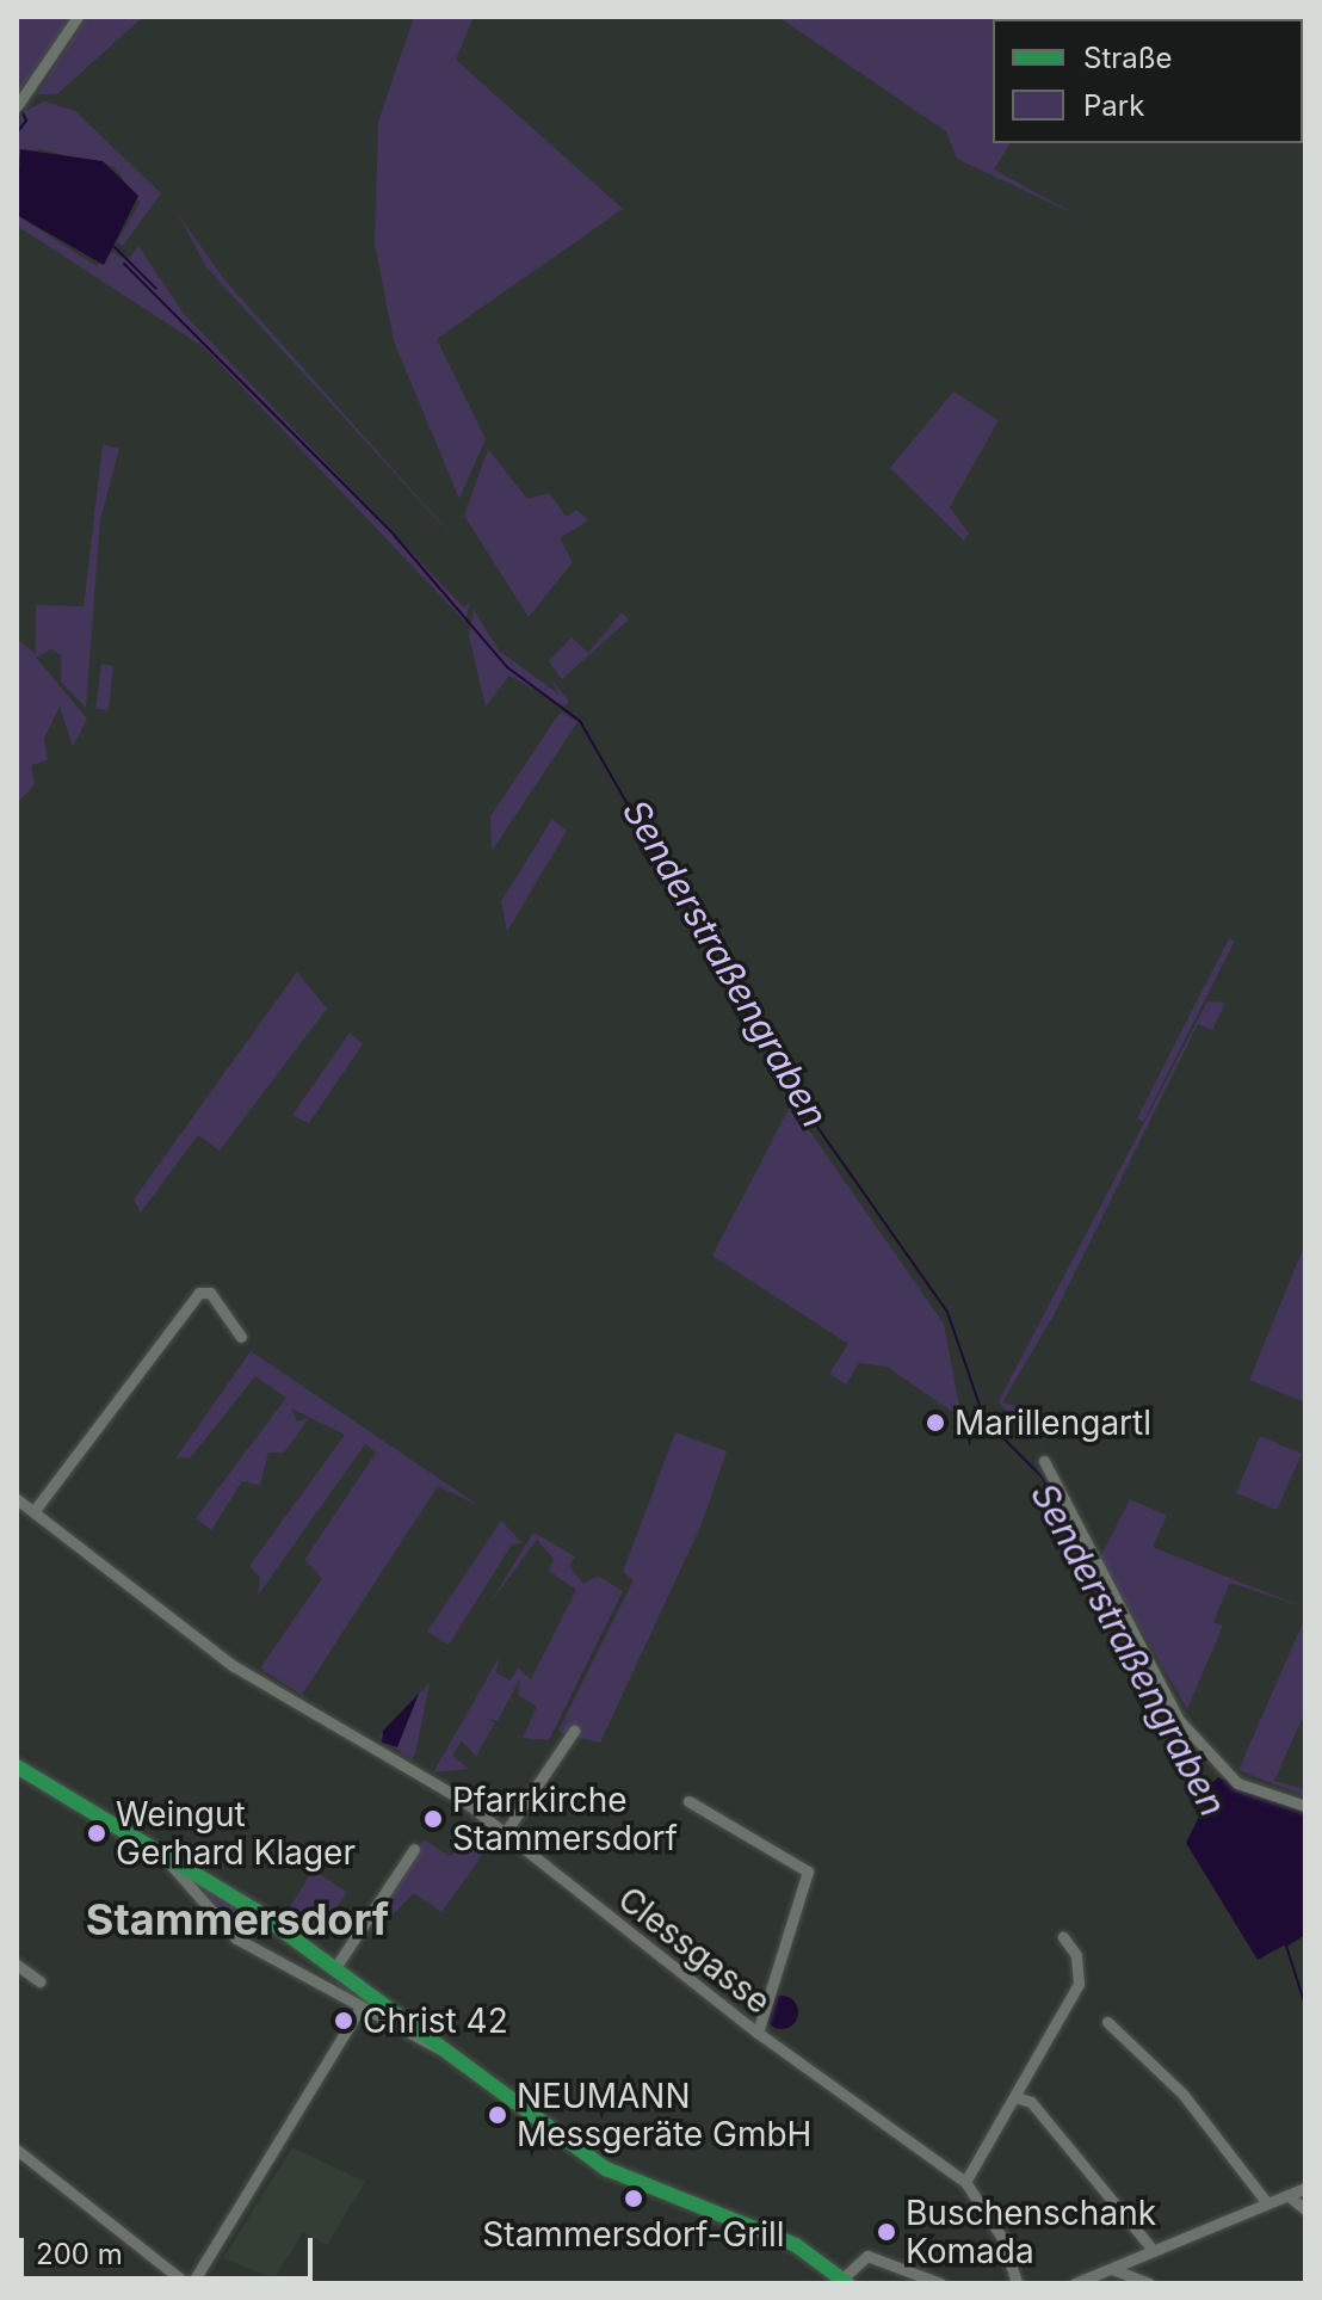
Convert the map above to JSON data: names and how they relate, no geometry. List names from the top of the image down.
{
  "streets": {
    "street": ["Clessgasse"]
  },
  "districts": ["Stammersdorf"],
  "water": ["Senderstraßengraben"],
  "places": [
    "Marillengartl",
    "Pfarrkirche Stammersdorf",
    "Weingut Gerhard Klager",
    "Christ 42",
    "NEUMANN Messgeräte GmbH",
    "Stammersdorf-Grill",
    "Buschenschank Komada"
  ],
  "legend": ["Straße", "Park"],
  "scale_bar": "200 m"
}
